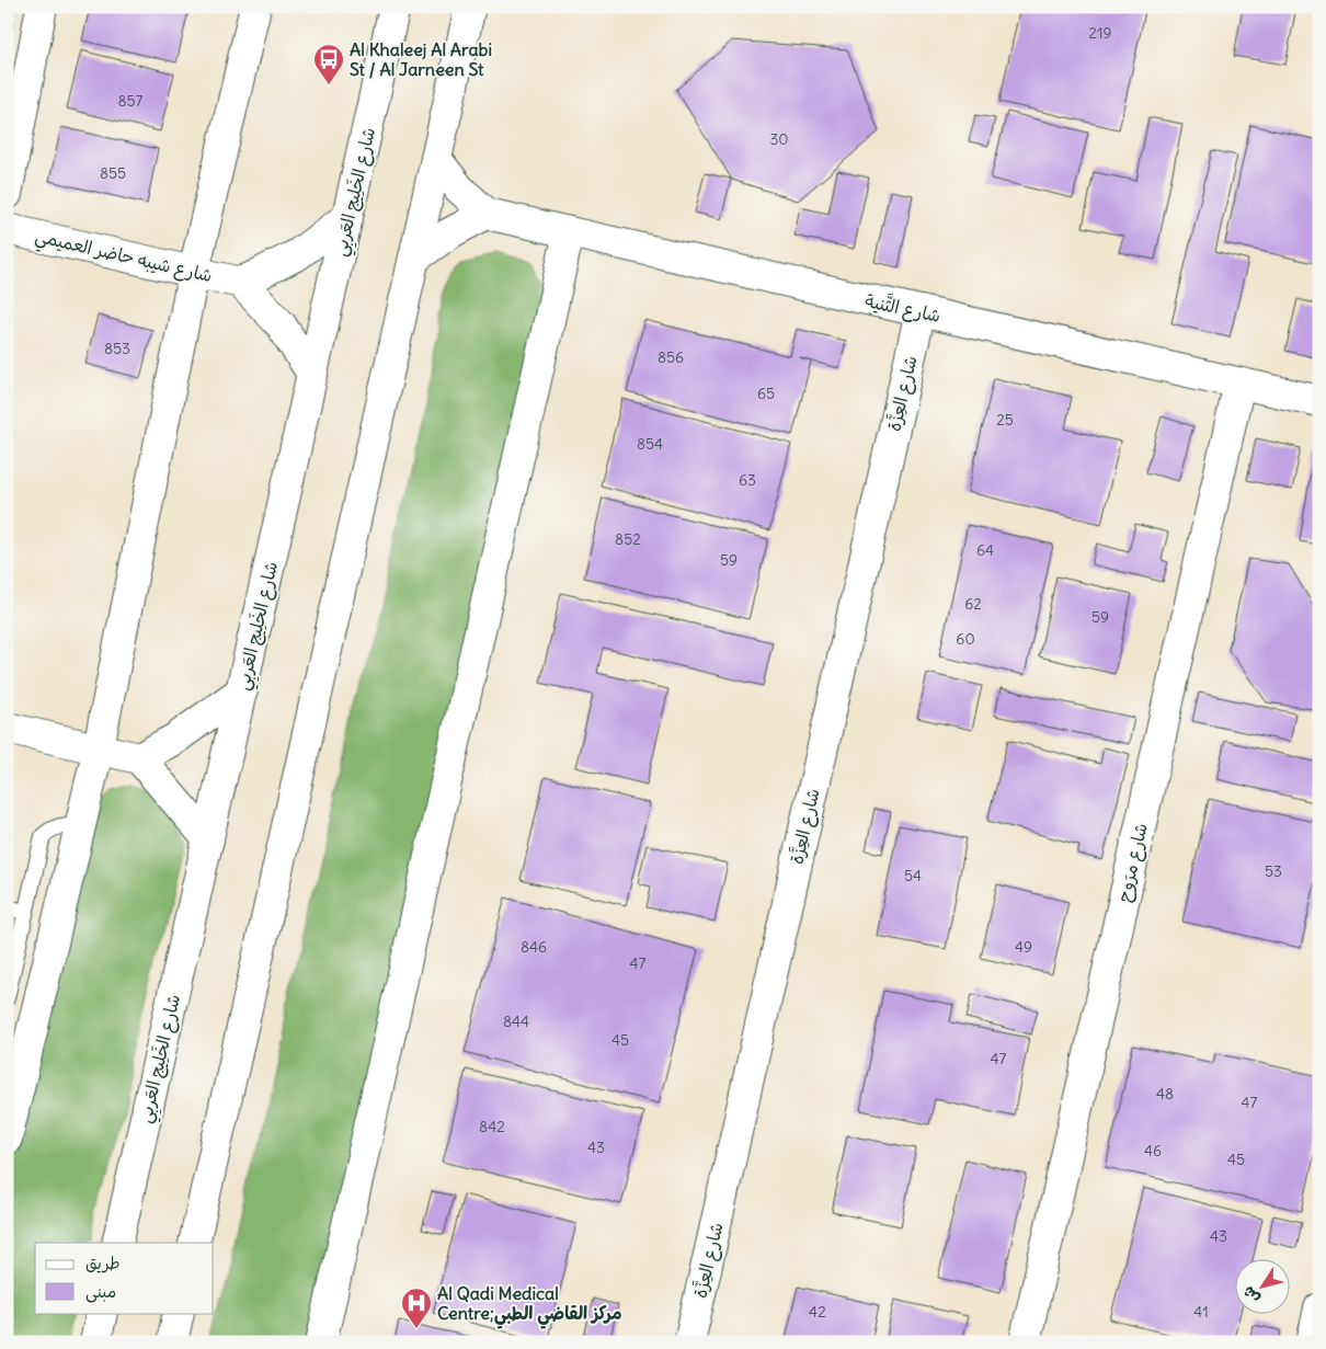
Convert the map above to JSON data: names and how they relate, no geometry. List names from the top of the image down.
{
  "streets": {
    "main road": [
      "شارع الخَلِيج العَربِي",
      "شارع شيبه حاضر العميمي",
      "شارع الثَّنية",
      "شارع العِزَّة",
      "شارع مرَوح"
    ]
  },
  "crossings": [
    ["شارع الثَّنية", "شارع العِزَّة"],
    ["شارع الثَّنية", "شارع مرَوح"]
  ],
  "places": {
    "bus stop": ["Al Khaleej Al Arabi St / Al Jarneen St"],
    "hospital": ["Al Qadi Medical Centre;مركز القاضي الطبي"]
  },
  "house_numbers": [
    "219",
    "857",
    "30",
    "855",
    "853",
    "856",
    "65",
    "25",
    "854",
    "63",
    "852",
    "64",
    "59",
    "62",
    "59",
    "60",
    "53",
    "54",
    "846",
    "49",
    "47",
    "844",
    "45",
    "47",
    "48",
    "47",
    "842",
    "43",
    "46",
    "45",
    "43",
    "42",
    "41"
  ],
  "legend": ["طريق", "مبنى"],
  "north": "bottom left"
}
